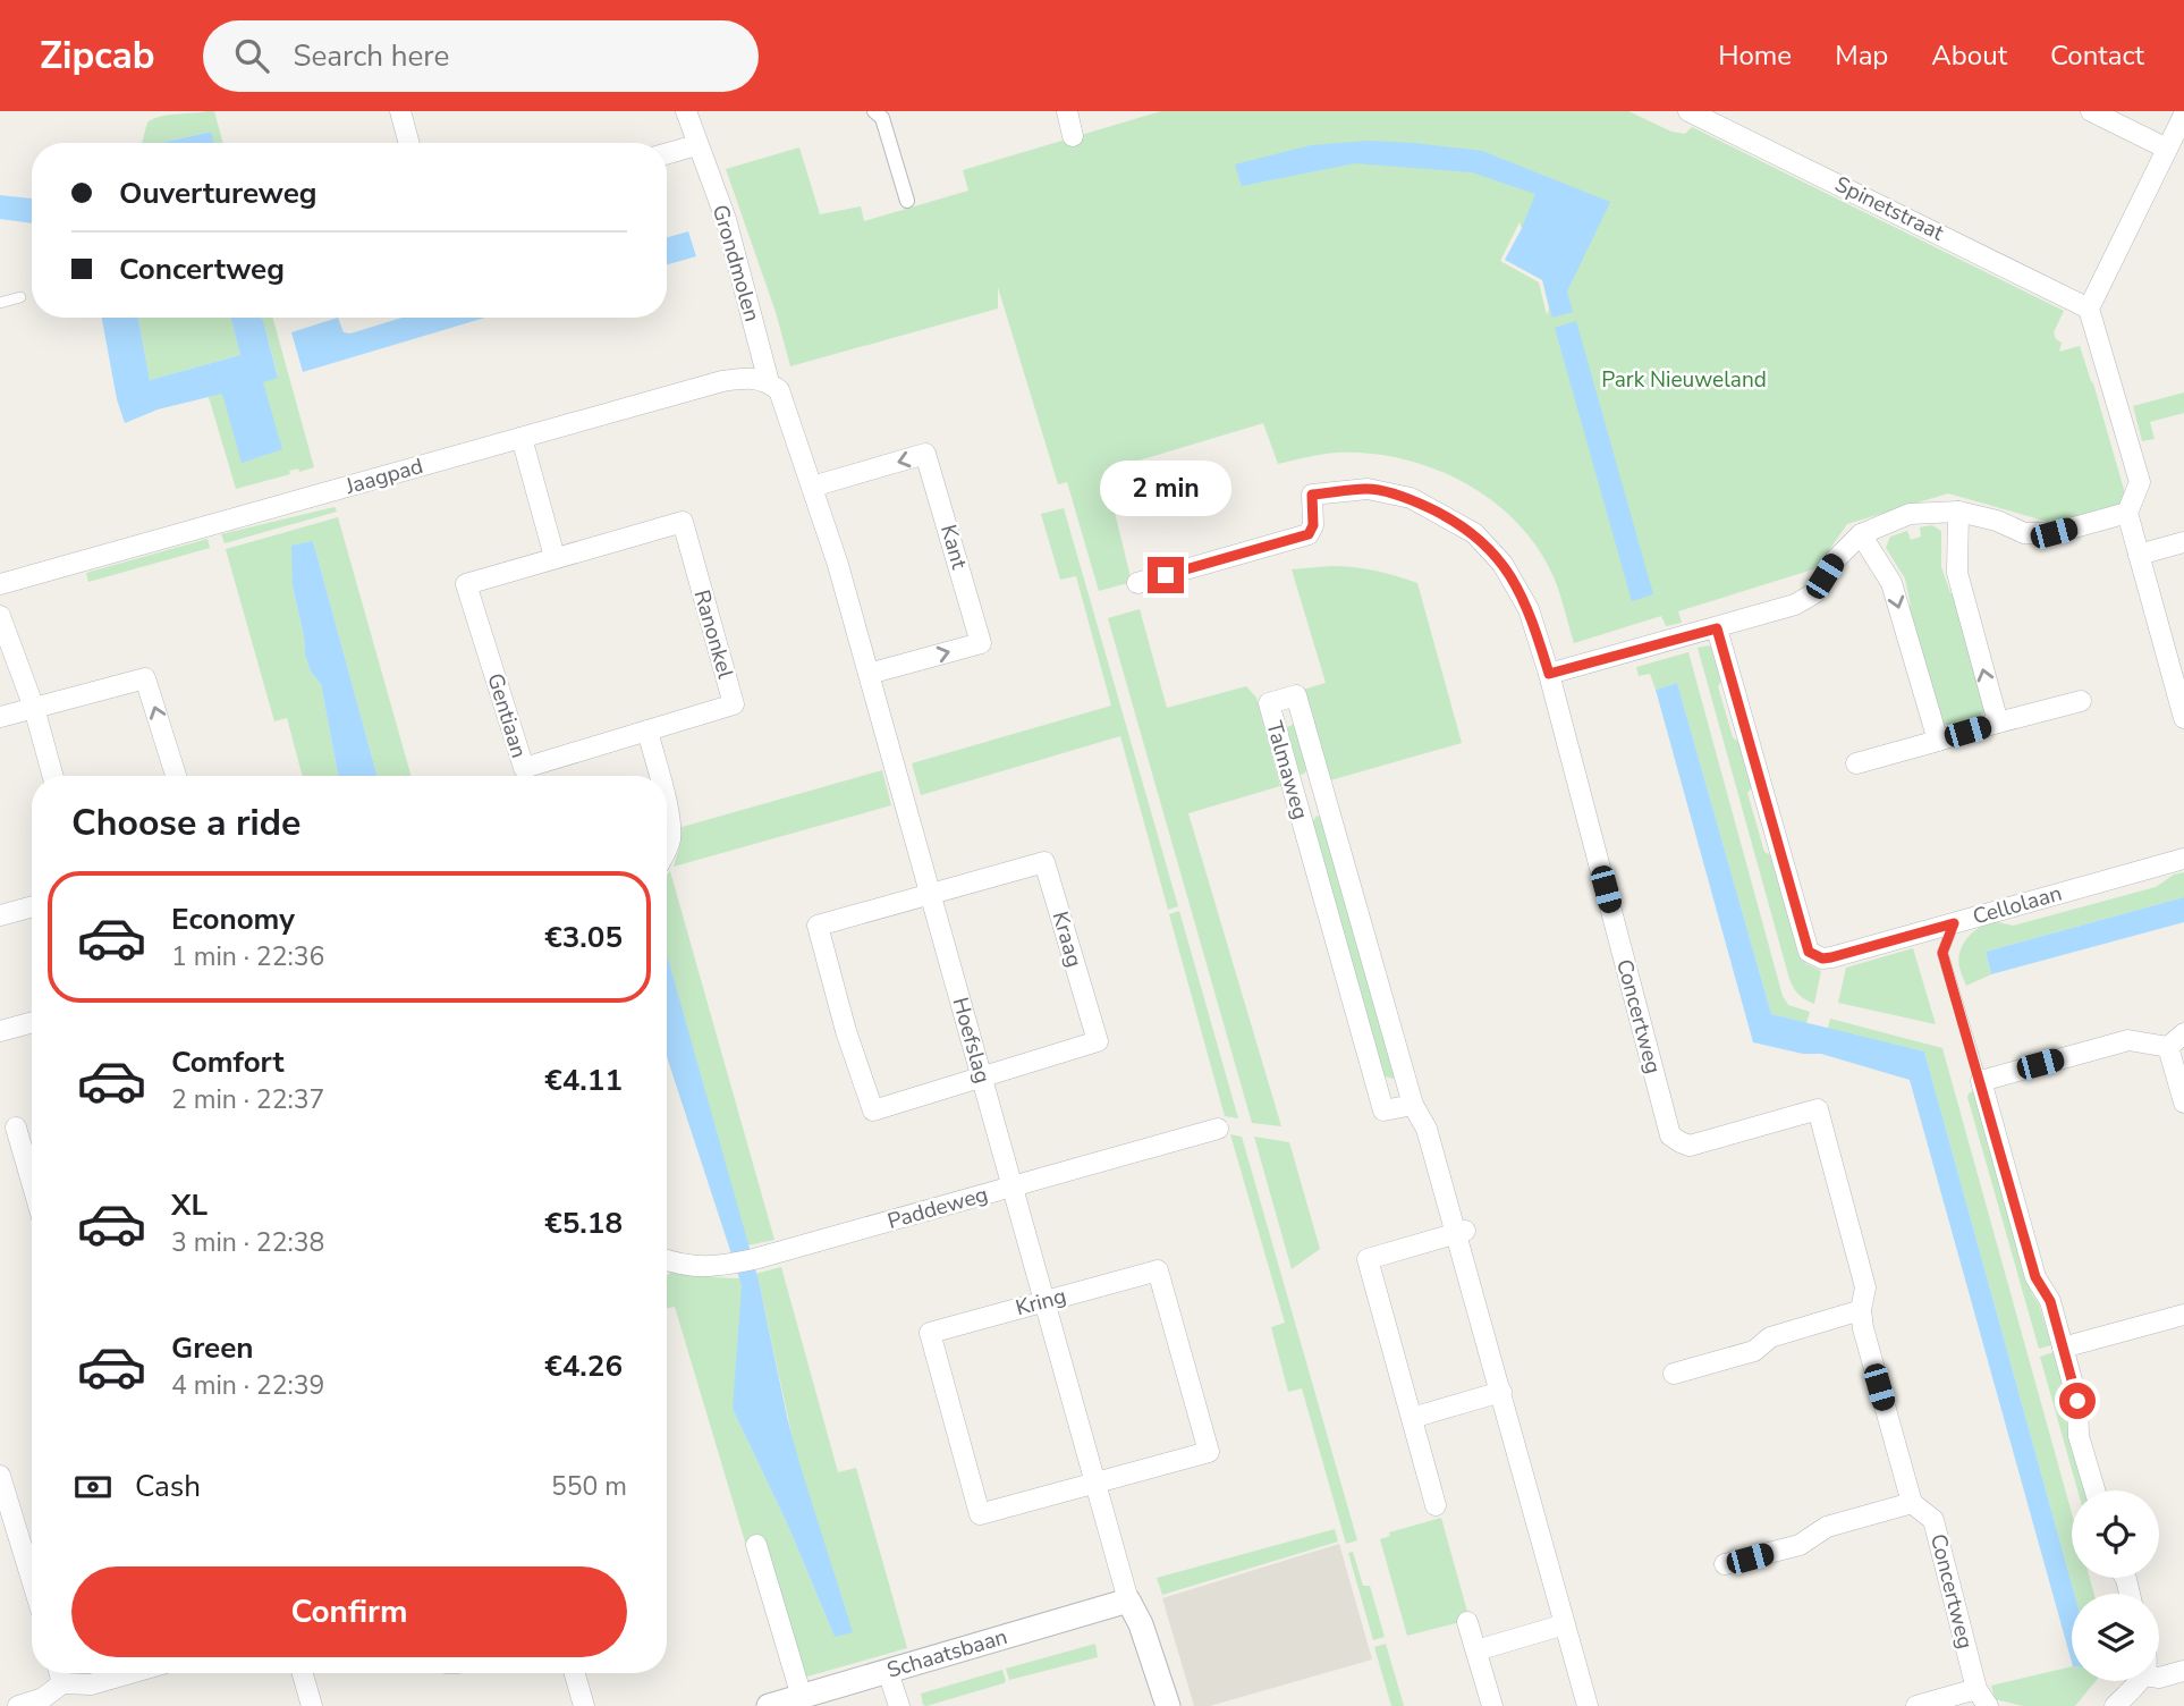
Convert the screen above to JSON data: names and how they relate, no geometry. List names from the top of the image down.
{
  "streets": {
    "street": [
      "Spinetstraat",
      "Grondmolen",
      "Jaagpad",
      "Kant",
      "Ranonkel",
      "Gentiaan",
      "Talmaweg",
      "Cellolaan",
      "Kraag",
      "Concertweg",
      "Hoefslag",
      "Paddeweg",
      "Kring",
      "Schaatsbaan"
    ]
  },
  "crossings": [
    ["Grondmolen", "Jaagpad"],
    ["Grondmolen", "Hoefslag"],
    ["Jaagpad", "Hoefslag"],
    ["Kant", "Hoefslag"],
    ["Ranonkel", "Gentiaan"],
    ["Kraag", "Hoefslag"],
    ["Hoefslag", "Paddeweg"],
    ["Hoefslag", "Kring"],
    ["Hoefslag", "Schaatsbaan"]
  ],
  "parks": ["Park Nieuweland"],
  "page": {
    "header": "Zipcab",
    "search": "Search here",
    "nav": [
      "Home",
      "Map",
      "About",
      "Contact"
    ],
    "banner": ["Ouvertureweg", "Concertweg"],
    "bubble": "2 min",
    "heading": "Choose a ride",
    "list": [
      {
        "name": "Economy",
        "note": "1 min · 22:36",
        "value": "€3.05"
      },
      {
        "name": "Comfort",
        "note": "2 min · 22:37",
        "value": "€4.11"
      },
      {
        "name": "XL",
        "note": "3 min · 22:38",
        "value": "€5.18"
      },
      {
        "name": "Green",
        "note": "4 min · 22:39",
        "value": "€4.26"
      }
    ],
    "pay": ["Cash", "550 m"],
    "buttons": "Confirm"
  }
}
